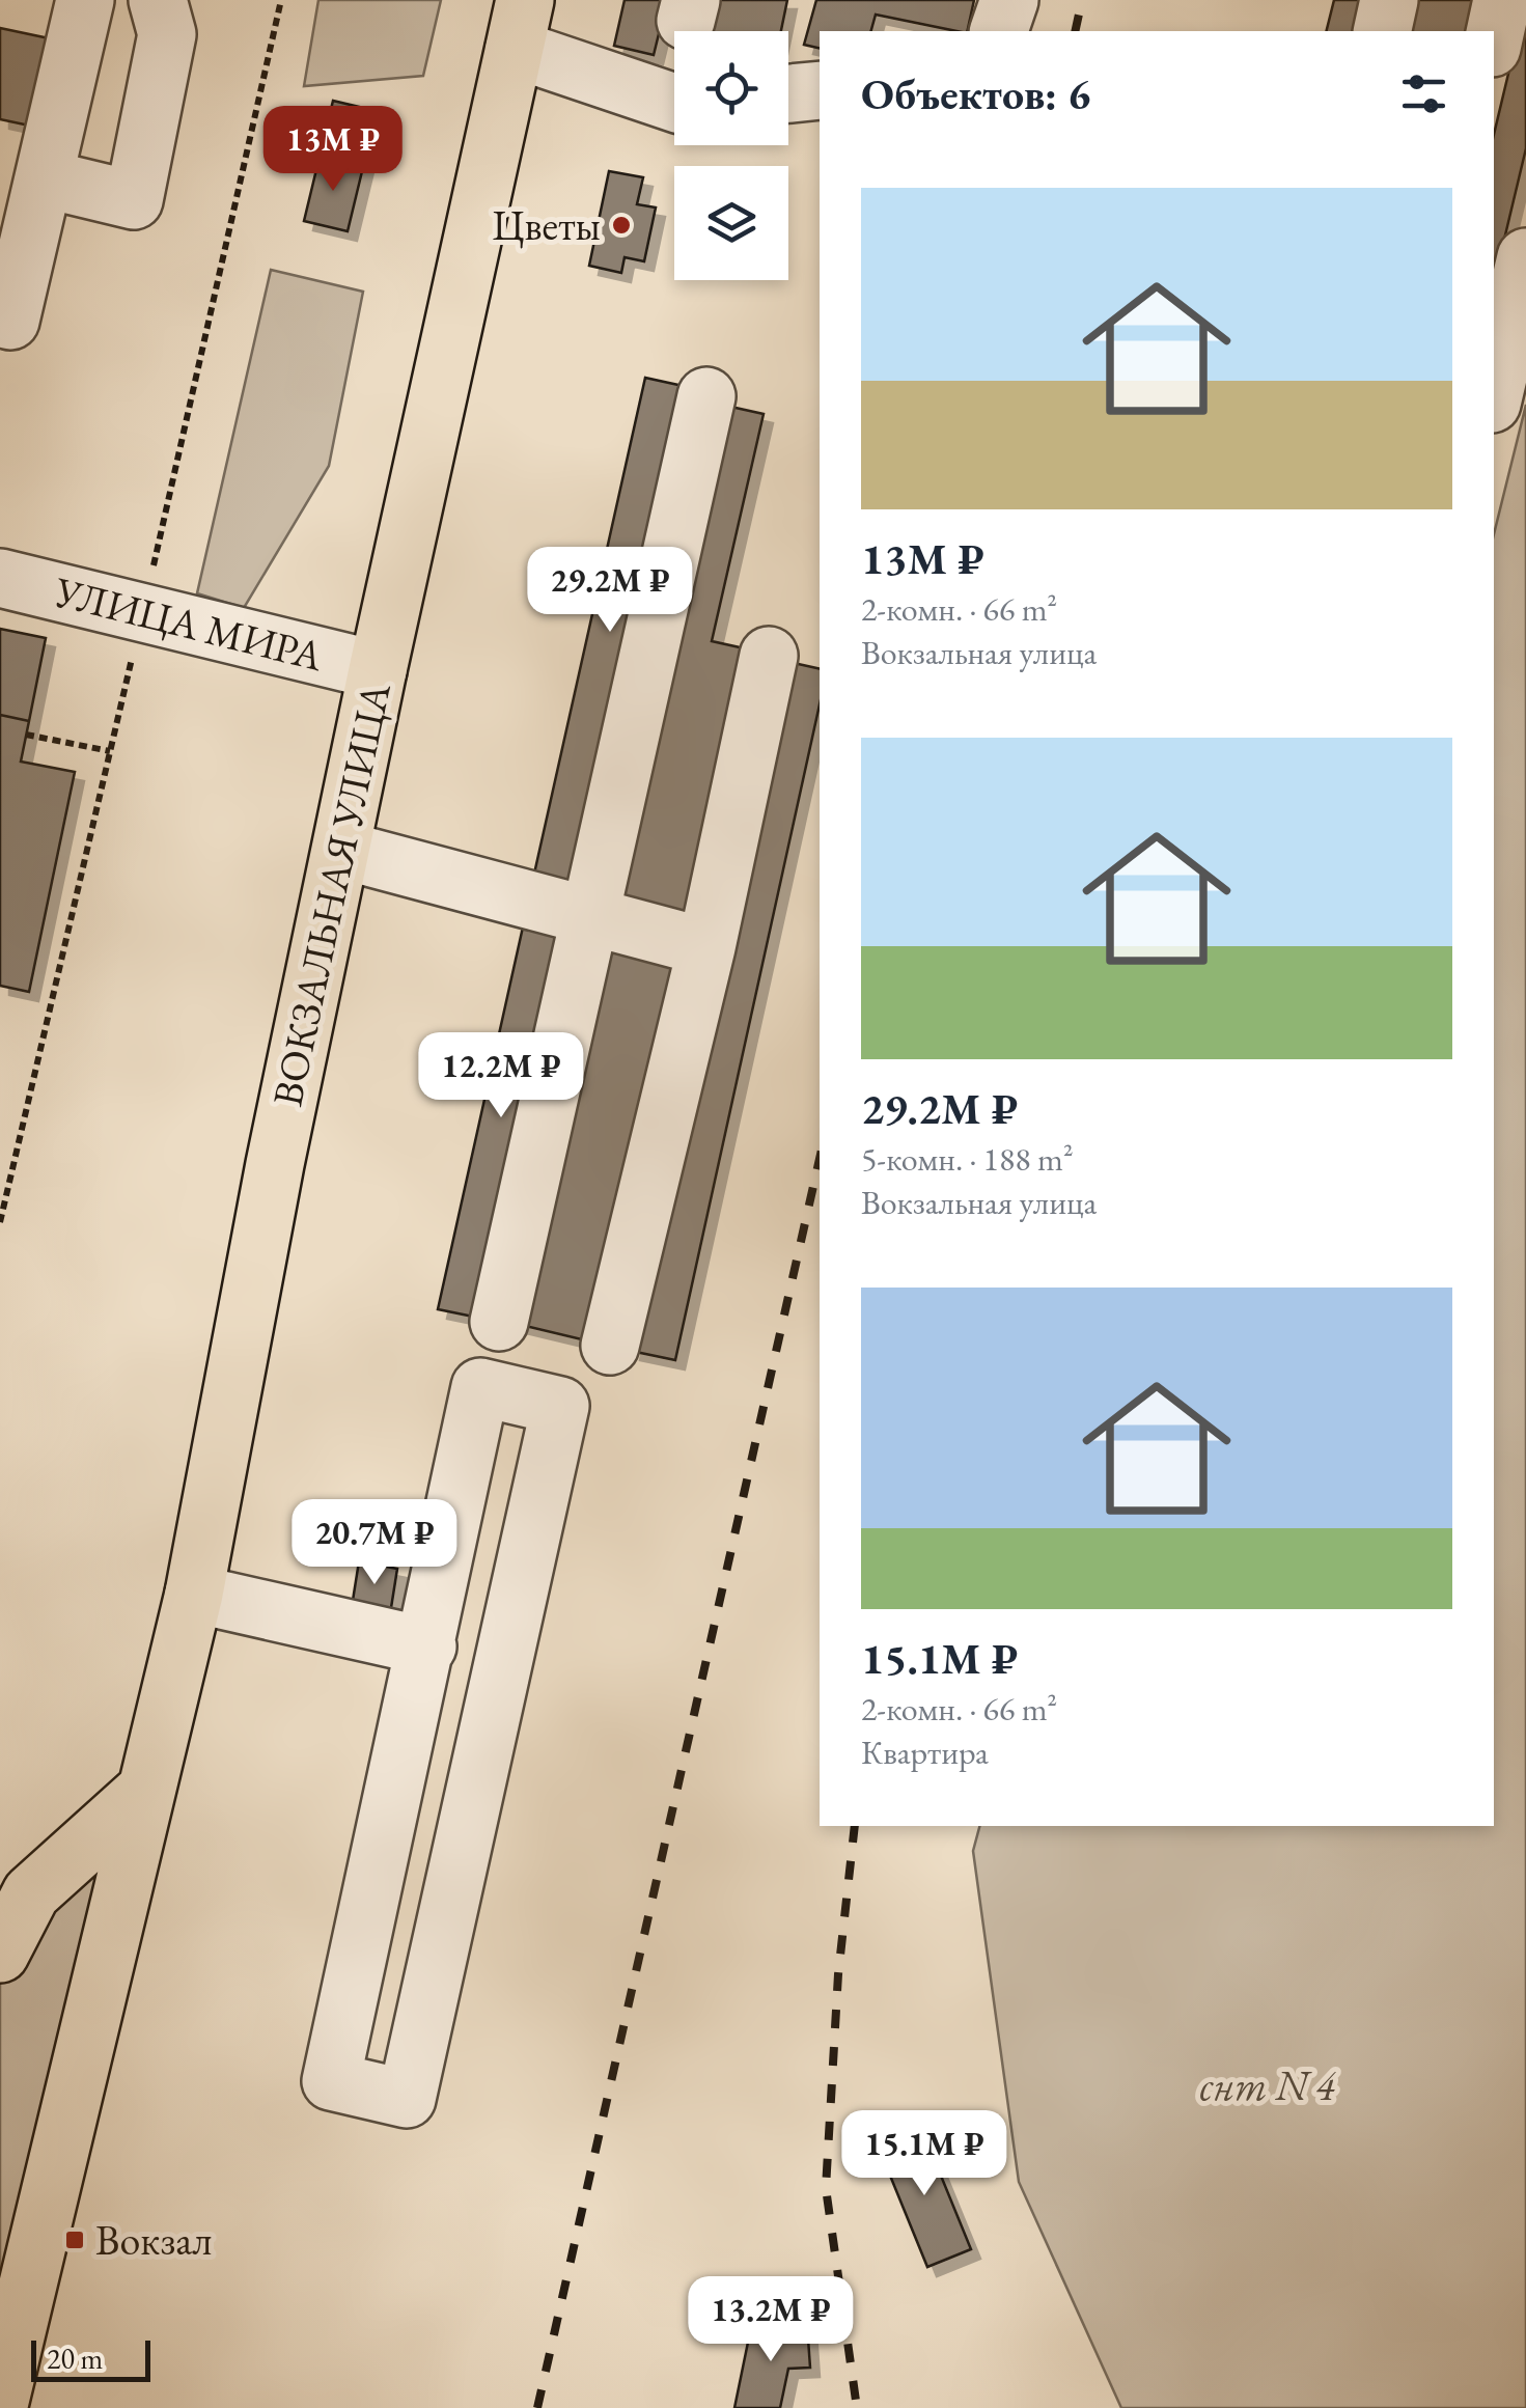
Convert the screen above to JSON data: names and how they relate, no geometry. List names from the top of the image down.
{
  "streets": {
    "main road": ["ВОКЗАЛЬНАЯ УЛИЦА"],
    "street": ["УЛИЦА МИРА"]
  },
  "crossings": [
    ["УЛИЦА МИРА", "ВОКЗАЛЬНАЯ УЛИЦА"]
  ],
  "parks": ["снт N 4"],
  "places": {
    "other": ["Цветы"],
    "transit": ["Вокзал"]
  },
  "scale_bar": "20 m",
  "page": {
    "heading": "Объектов: 6",
    "price": [
      "13M ₽",
      "29.2M ₽",
      "12.2M ₽",
      "20.7M ₽",
      "15.1M ₽",
      "13.2M ₽"
    ],
    "list": [
      {
        "name": "13M ₽",
        "note": "2-комн. · 66 m² · Вокзальная улица"
      },
      {
        "name": "29.2M ₽",
        "note": "5-комн. · 188 m² · Вокзальная улица"
      },
      {
        "name": "15.1M ₽",
        "note": "2-комн. · 66 m² · Квартира"
      }
    ],
    "scale": "20 m"
  }
}
